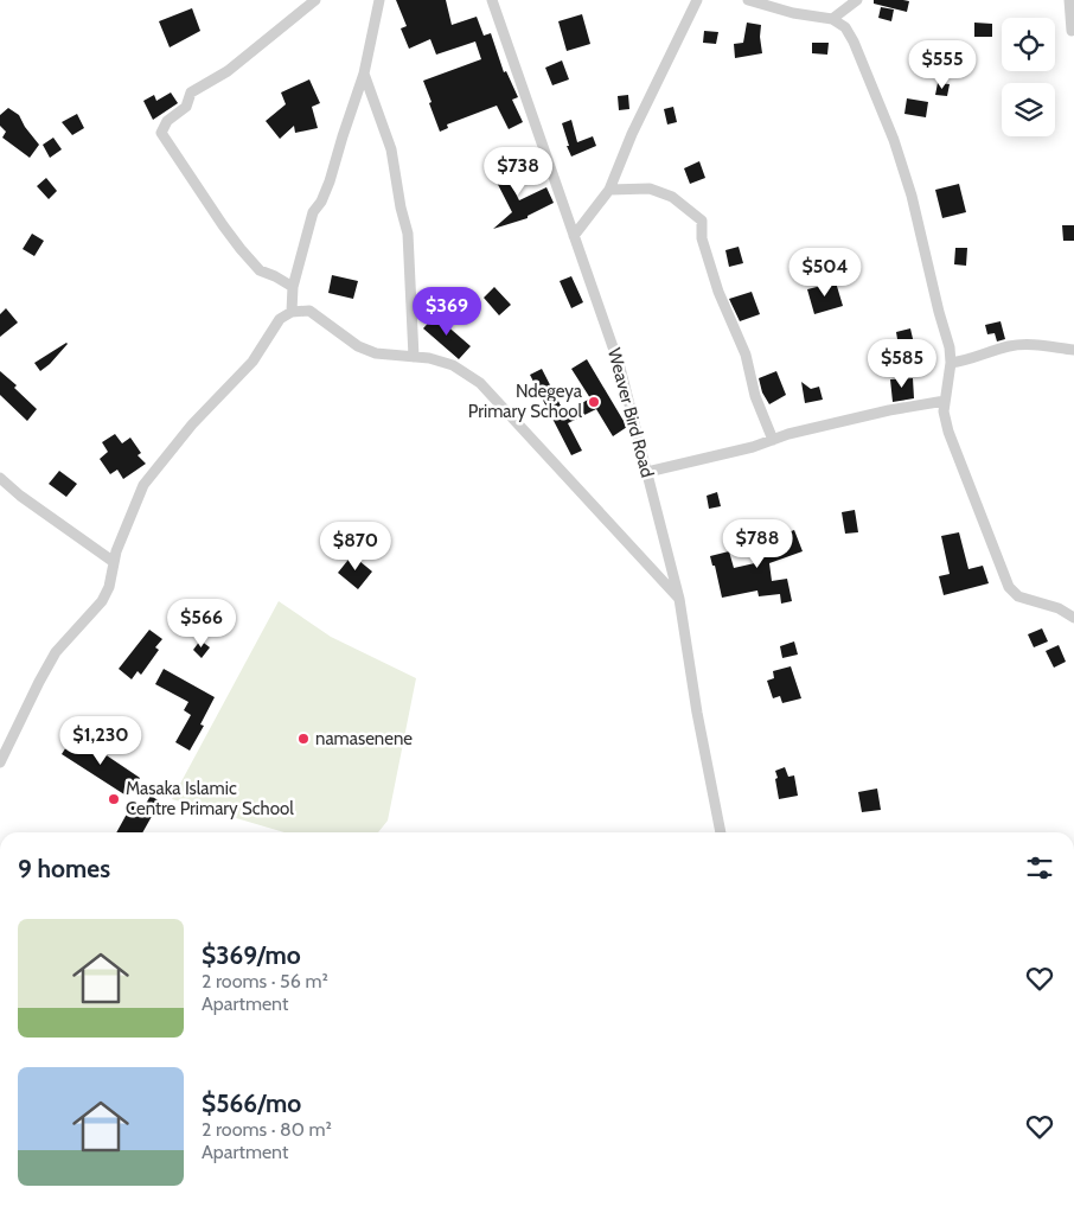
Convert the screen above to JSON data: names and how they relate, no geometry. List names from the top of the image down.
{
  "streets": {
    "street": ["Weaver Bird Road"]
  },
  "places": ["Ndegeya Primary School", "namasenene", "Masaka Islamic Centre Primary School"],
  "page": {
    "price": [
      "$555",
      "$738",
      "$504",
      "$369",
      "$585",
      "$788",
      "$870",
      "$566",
      "$1,230"
    ],
    "heading": "9 homes",
    "list": [
      {
        "name": "$369/mo",
        "note": "2 rooms · 56 m² · Apartment"
      },
      {
        "name": "$566/mo",
        "note": "2 rooms · 80 m² · Apartment"
      }
    ]
  }
}
